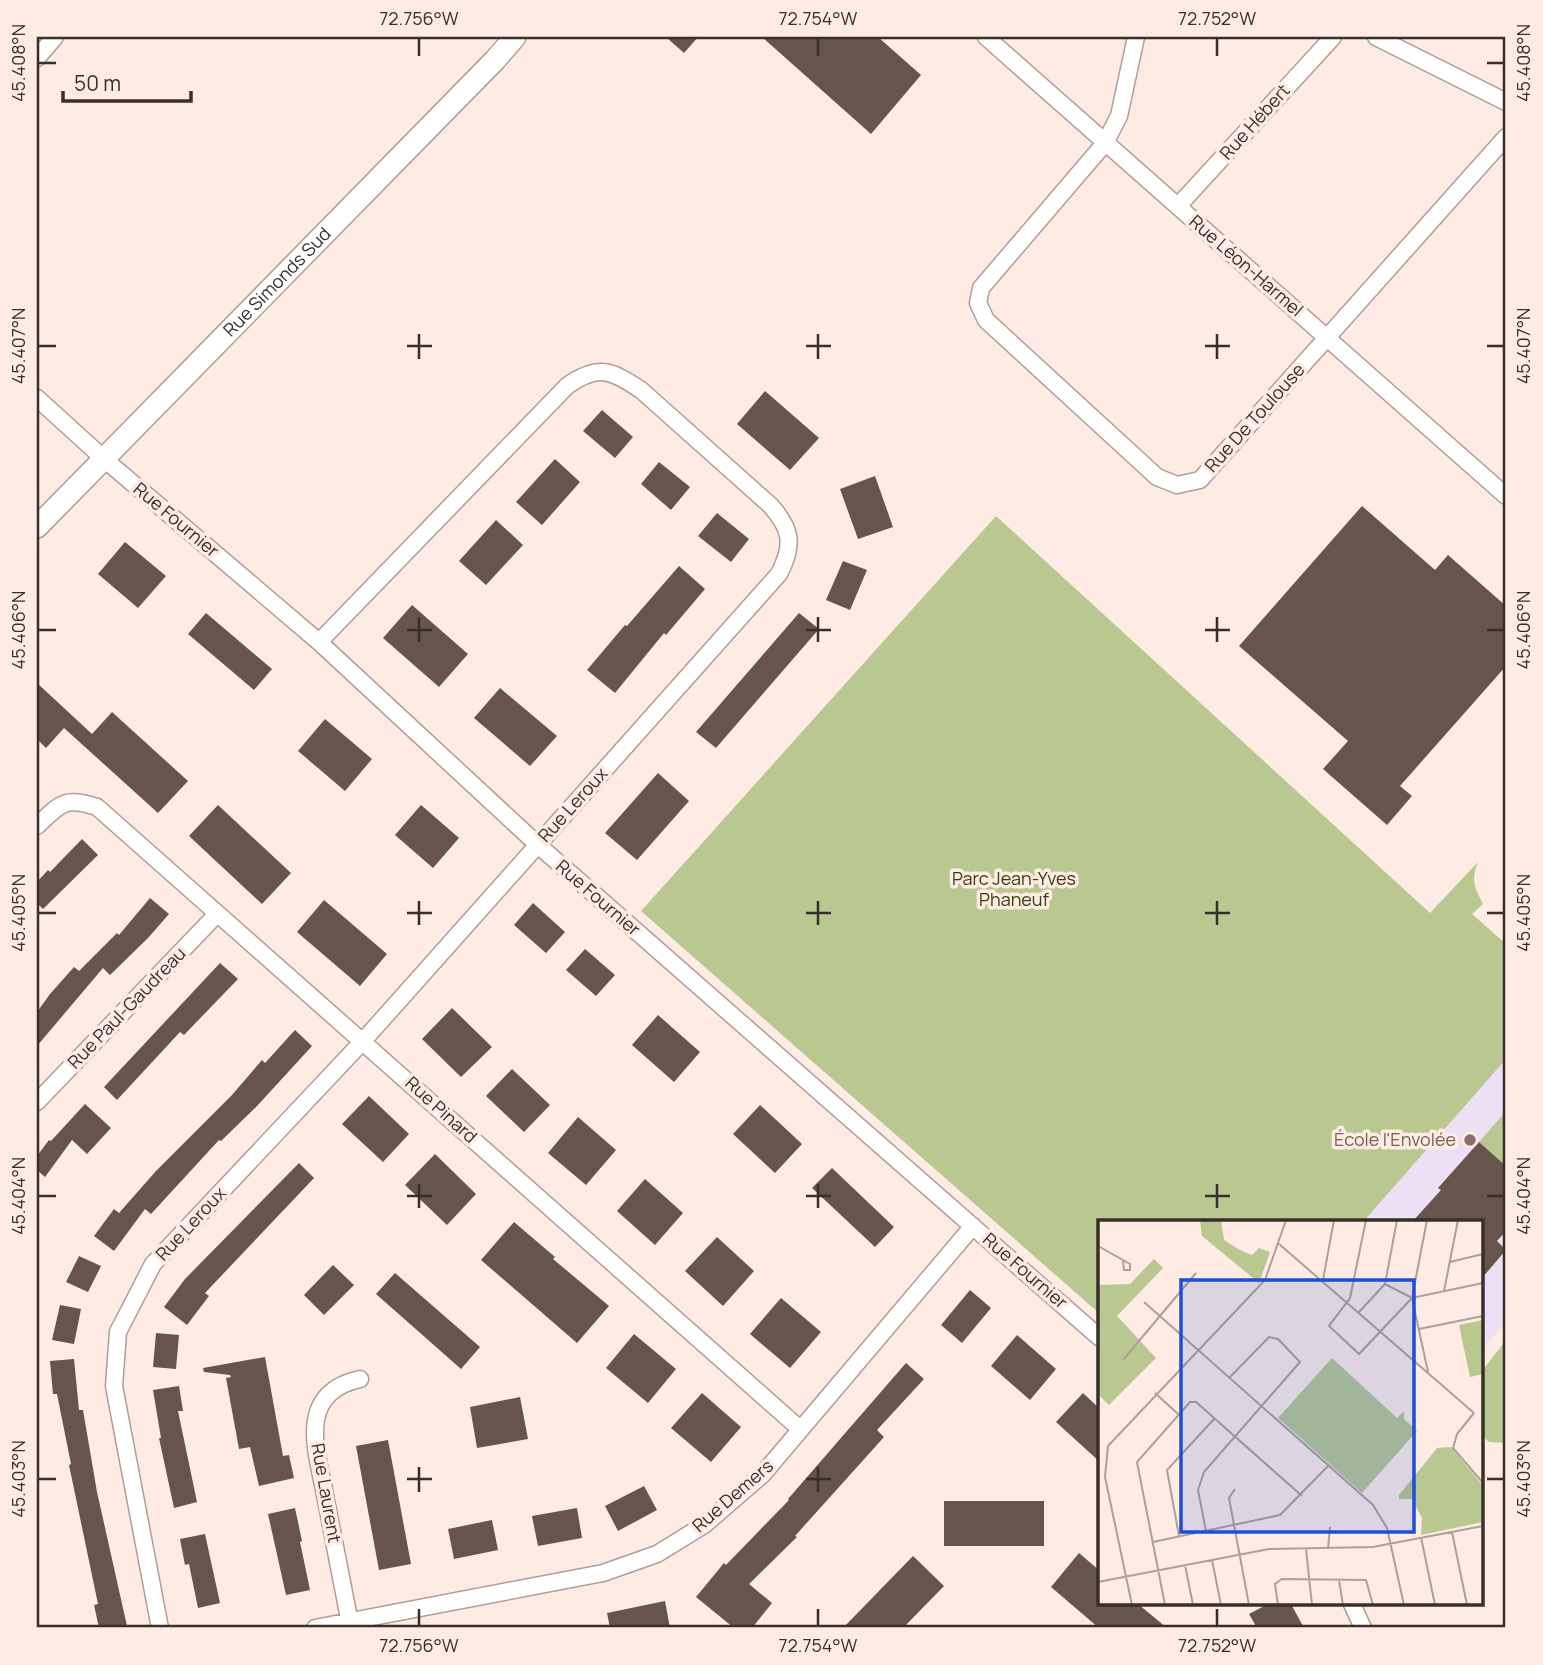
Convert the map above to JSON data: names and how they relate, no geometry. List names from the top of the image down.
{
  "streets": {
    "street": [
      "Rue Hébert",
      "Rue Léon-Harmel",
      "Rue Simonds Sud",
      "Rue De Toulouse",
      "Rue Fournier",
      "Rue Leroux",
      "Rue Paul-Gaudreau",
      "Rue Pinard",
      "Rue Laurent",
      "Rue Demers"
    ]
  },
  "crossings": [
    ["Rue Hébert", "Rue Léon-Harmel"],
    ["Rue Léon-Harmel", "Rue De Toulouse"],
    ["Rue Simonds Sud", "Rue Fournier"],
    ["Rue Fournier", "Rue Leroux"],
    ["Rue Fournier", "Rue Demers"],
    ["Rue Leroux", "Rue Pinard"],
    ["Rue Paul-Gaudreau", "Rue Pinard"],
    ["Rue Pinard", "Rue Demers"],
    ["Rue Laurent", "Rue Demers"]
  ],
  "parks": ["Parc Jean-Yves Phaneuf"],
  "places": ["École l'Envolée"],
  "scale_bar": "50 m",
  "coordinates": [
    "72.756°W",
    "72.754°W",
    "72.752°W",
    "45.408°N",
    "45.407°N",
    "45.406°N",
    "45.405°N",
    "45.404°N",
    "45.403°N"
  ]
}
